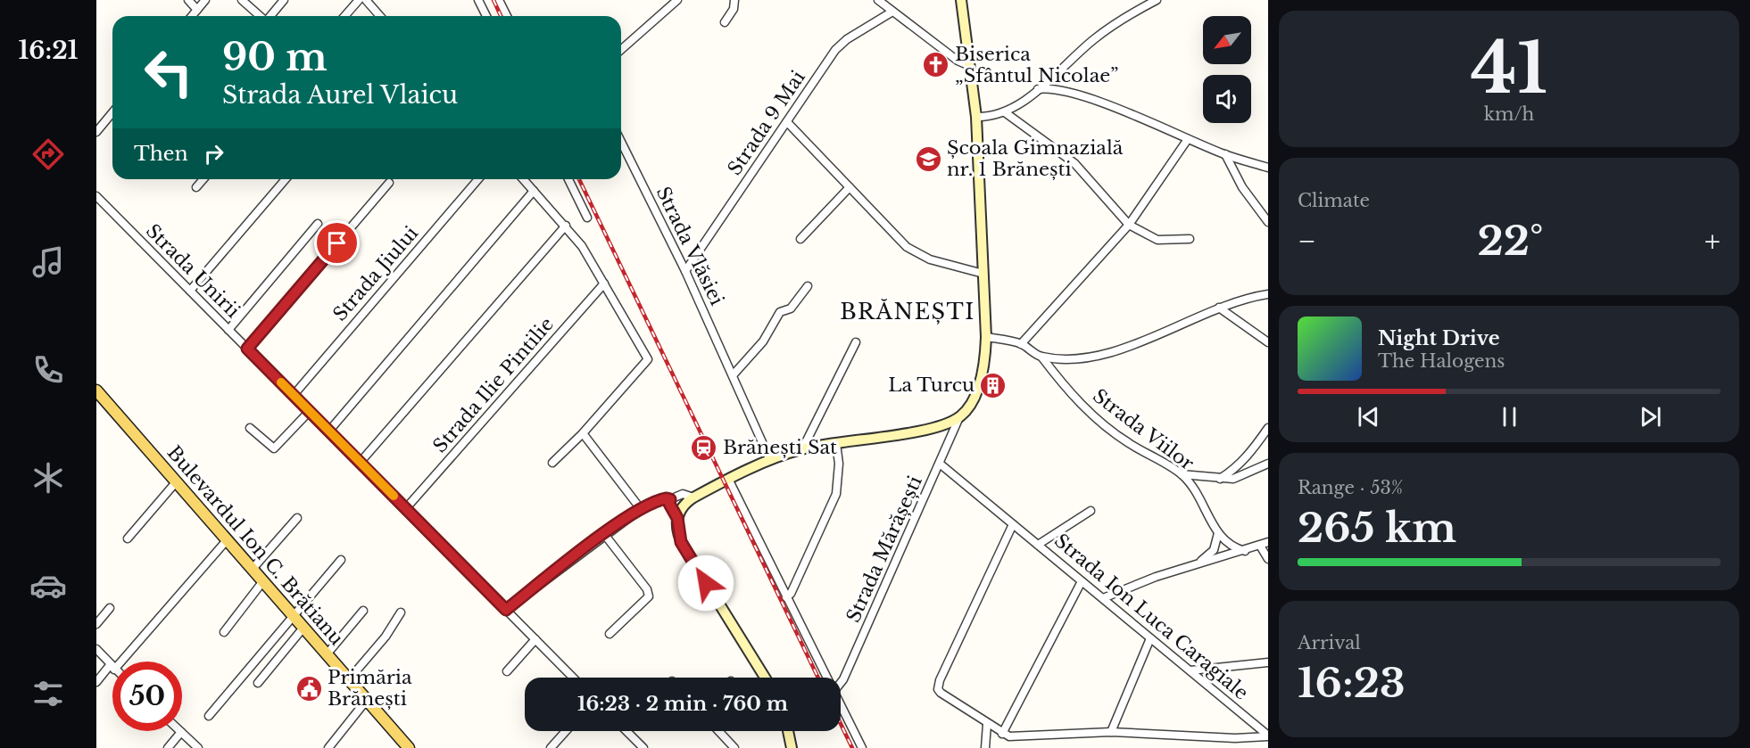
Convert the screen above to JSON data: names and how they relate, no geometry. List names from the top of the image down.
{
  "streets": {
    "main road": ["Bulevardul Ion C. Brătianu"],
    "street": [
      "Strada 9 Mai",
      "Strada Vlăsiei",
      "Strada Unirii",
      "Strada Jiului",
      "Strada Ilie Pintilie",
      "Strada Viilor",
      "Strada Mărășești",
      "Strada Ion Luca Caragiale"
    ]
  },
  "crossings": [
    ["Strada 9 Mai", "Strada Vlăsiei"],
    ["Strada Unirii", "Strada Jiului"],
    ["Strada Unirii", "Strada Ilie Pintilie"],
    ["Strada Mărășești", "Strada Ion Luca Caragiale"]
  ],
  "districts": ["BRĂNEȘTI"],
  "places": {
    "church": ["Biserica „Sfântul Nicolae”"],
    "school or university": ["Școala Gimnazială nr. 1 Brănești"],
    "building": ["La Turcu"],
    "station": ["Brănești Sat"],
    "public building": ["Primăria Brănești"]
  },
  "north": "bottom left",
  "page": {
    "tabs": "16:21",
    "tile": [
      ["41", "km/h"],
      "Climate",
      ["Range · 53%", "265 km"],
      ["Arrival", "16:23"]
    ],
    "turn": ["90 m", "Strada Aurel Vlaicu"],
    "then": "Then",
    "heat": ["−", "22°", "+"],
    "song": ["Night Drive", "The Halogens"],
    "limit": "50",
    "trip": "16:23 · 2 min · 760 m"
  }
}
